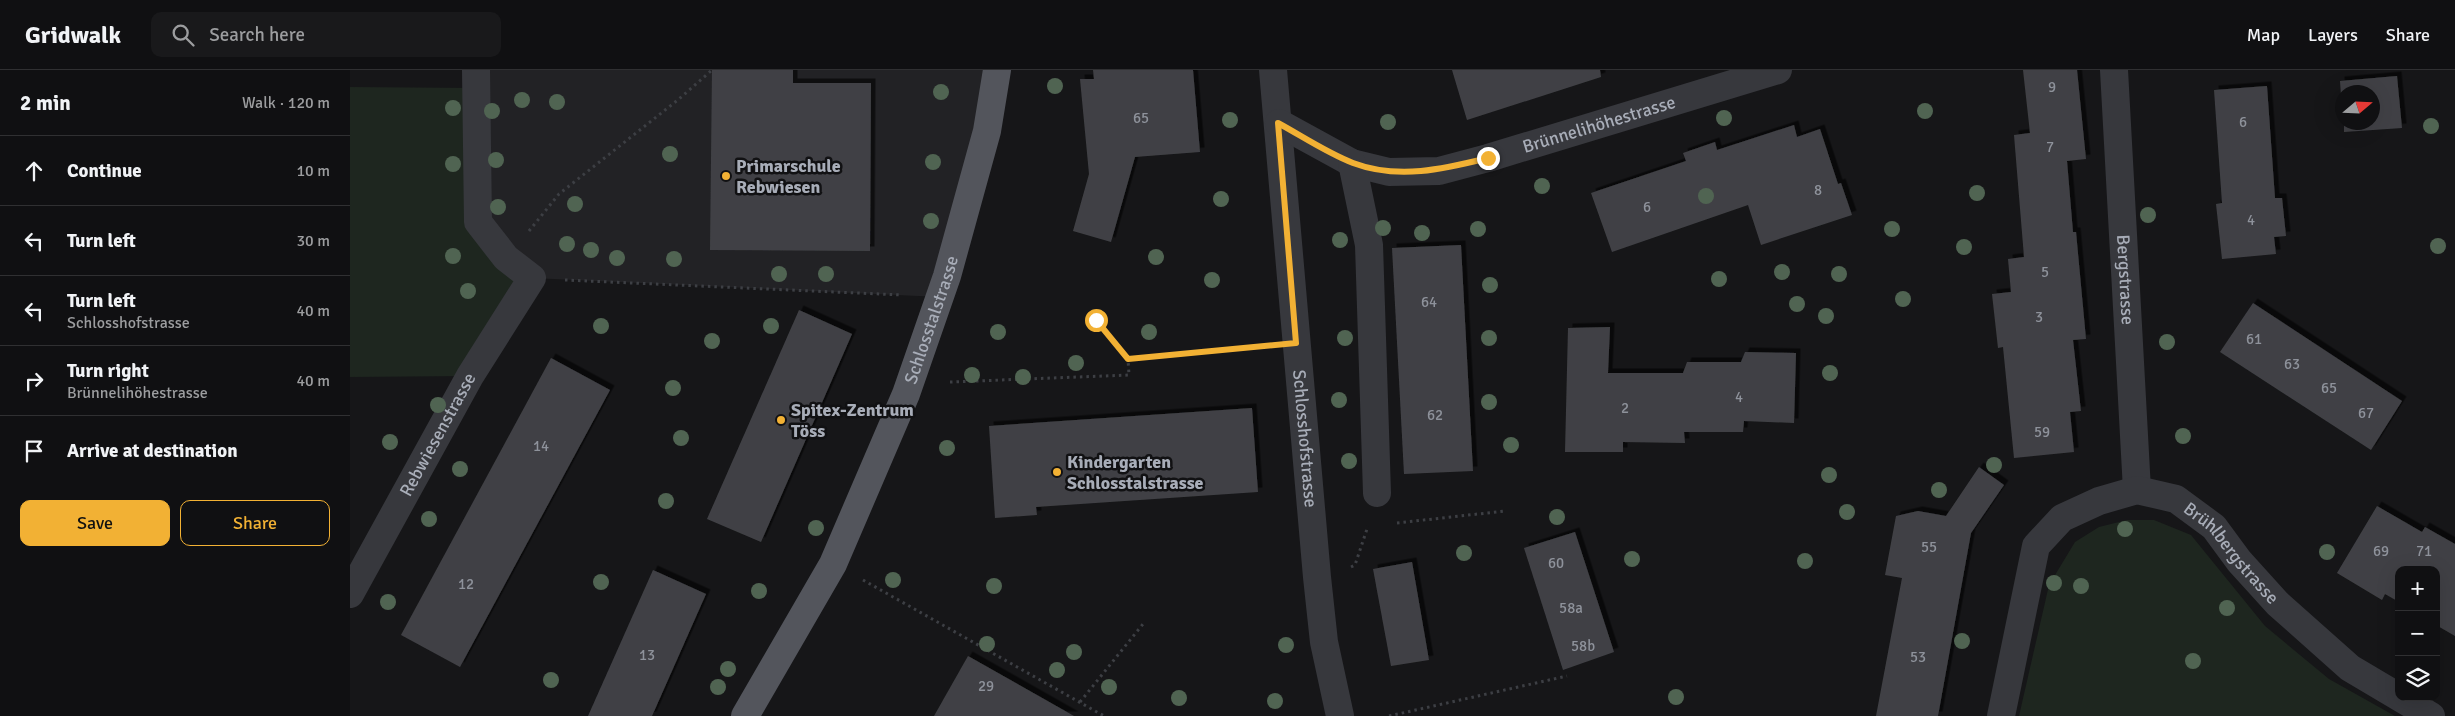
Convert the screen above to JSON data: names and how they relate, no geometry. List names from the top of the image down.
{
  "streets": {
    "main road": ["Schlosstalstrasse"],
    "street": [
      "Brünnelihöhestrasse",
      "Bergstrasse",
      "Rebwiesenstrasse",
      "Schlosshofstrasse",
      "Brühlbergstrasse"
    ]
  },
  "crossings": [
    ["Brünnelihöhestrasse", "Schlosshofstrasse"],
    ["Bergstrasse", "Brühlbergstrasse"]
  ],
  "places": ["Primarschule Rebwiesen", "Spitex-Zentrum Töss", "Kindergarten Schlosstalstrasse"],
  "house_numbers": [
    "9",
    "65",
    "6",
    "7",
    "8",
    "6",
    "4",
    "5",
    "64",
    "3",
    "61",
    "63",
    "65",
    "4",
    "2",
    "67",
    "62",
    "59",
    "14",
    "55",
    "69",
    "71",
    "60",
    "12",
    "58a",
    "58b",
    "13",
    "53",
    "29"
  ],
  "north": "right",
  "page": {
    "header": "Gridwalk",
    "search": "Search here",
    "nav": ["Map", "Layers", "Share"],
    "heading": ["2 min", "Walk · 120 m"],
    "list": [
      ["Continue", "10 m"],
      ["Turn left", "30 m"],
      ["Turn left", "Schlosshofstrasse", "40 m"],
      ["Turn right", "Brünnelihöhestrasse", "40 m"],
      "Arrive at destination"
    ],
    "buttons": ["Save", "Share"],
    "map_buttons": ["+", "−"]
  }
}
